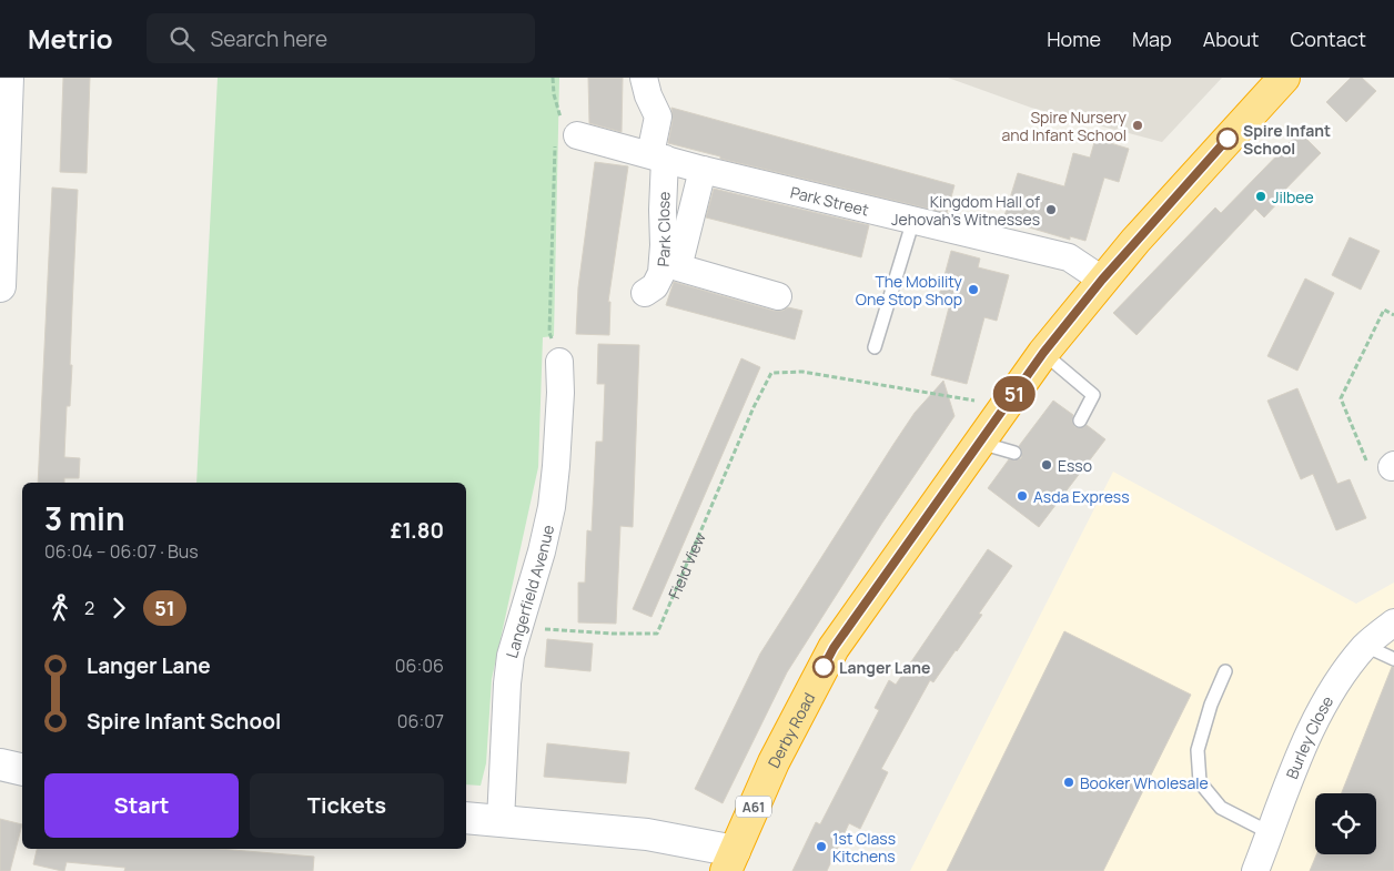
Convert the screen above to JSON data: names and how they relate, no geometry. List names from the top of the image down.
{
  "streets": {
    "highway": ["Derby Road", "A61"],
    "street": [
      "Park Street",
      "Park Close",
      "Langerfield Avenue",
      "Burley Close"
    ],
    "path": ["Field View"]
  },
  "crossings": [
    ["Park Street", "Park Close"],
    ["Park Street", "Derby Road"],
    ["Field View", "Langerfield Avenue"],
    ["Field View", "Derby Road"]
  ],
  "places": [
    "Spire Nursery and Infant School",
    "Spire Infant School",
    "Jilbee",
    "Kingdom Hall of Jehovah's Witnesses",
    "The Mobility One Stop Shop",
    "Esso",
    "Asda Express",
    "Langer Lane",
    "Booker Wholesale",
    "1st Class Kitchens"
  ],
  "lines": ["bus line 51"],
  "page": {
    "header": "Metrio",
    "search": "Search here",
    "nav": [
      "Home",
      "Map",
      "About",
      "Contact"
    ],
    "on_map": "51",
    "heading": ["3 min", "06:04 – 06:07 · Bus", "£1.80"],
    "legs": ["2", "51"],
    "list": [
      {
        "name": "Langer Lane",
        "value": "06:06"
      },
      {
        "name": "Spire Infant School",
        "value": "06:07"
      }
    ],
    "buttons": ["Start", "Tickets"]
  }
}
